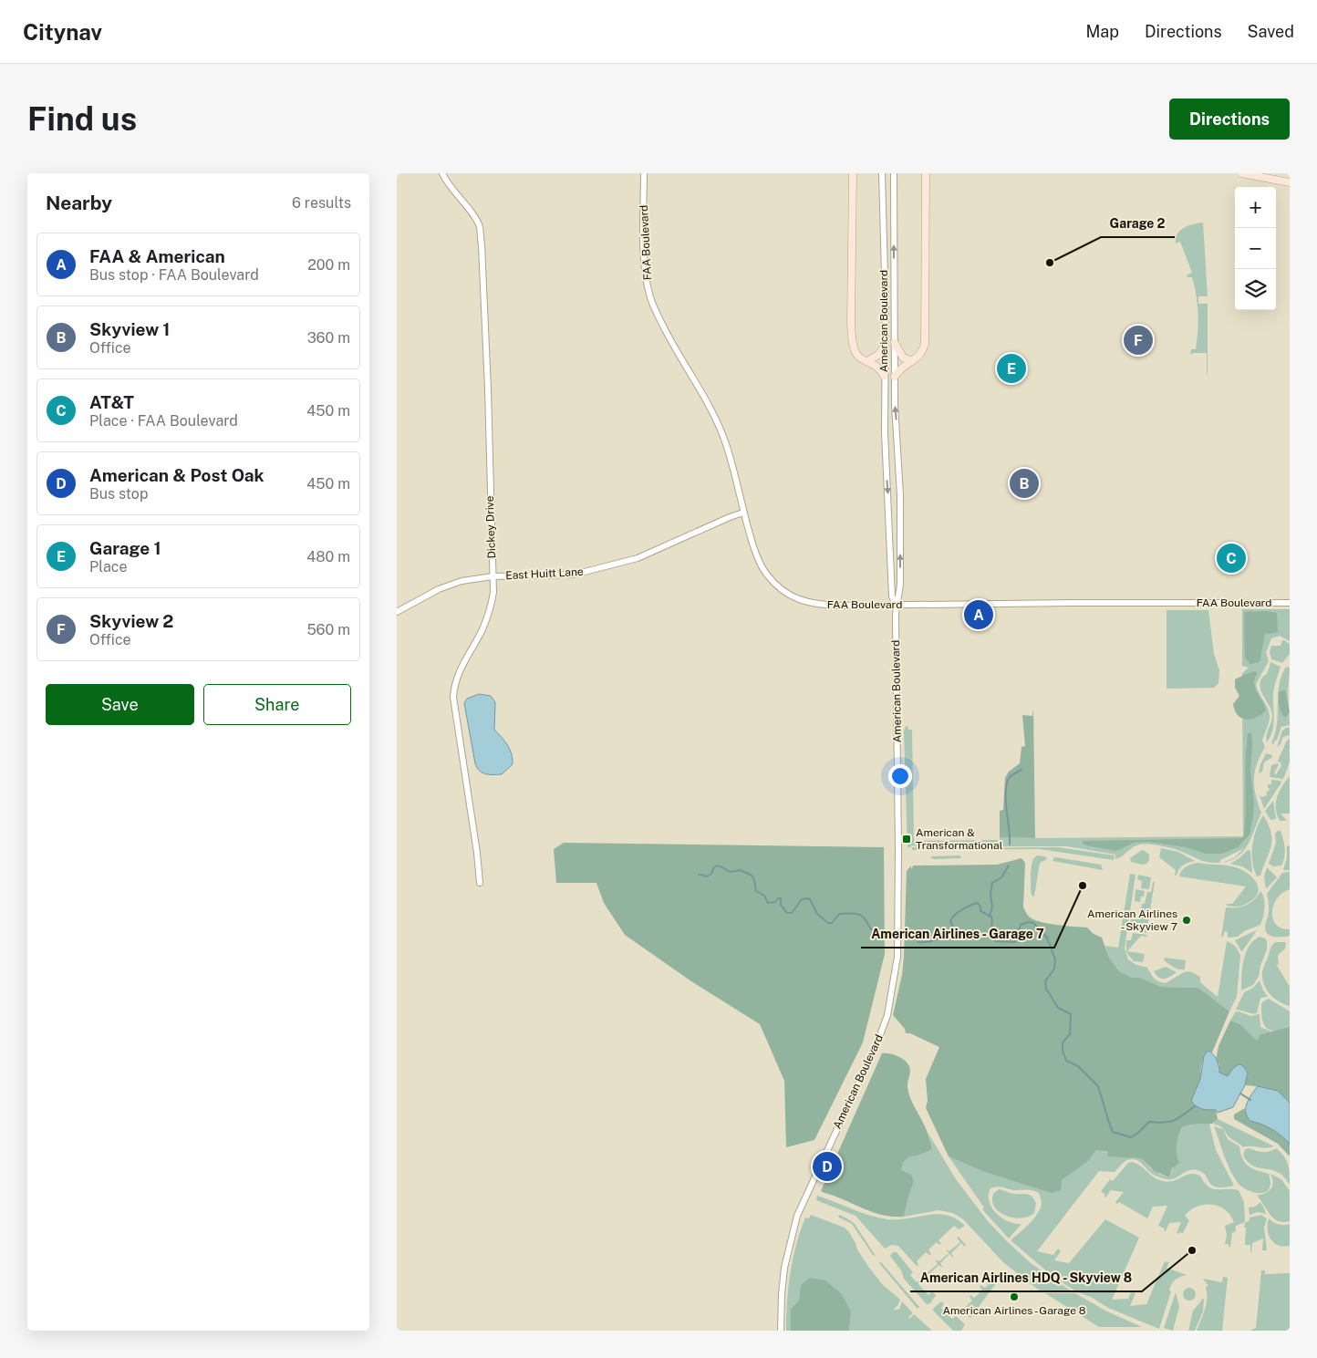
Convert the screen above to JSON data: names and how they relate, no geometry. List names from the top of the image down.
{
  "streets": {
    "street": [
      "FAA Boulevard",
      "American Boulevard",
      "Dickey Drive",
      "East Huitt Lane"
    ]
  },
  "crossings": [
    ["FAA Boulevard", "American Boulevard"],
    ["FAA Boulevard", "East Huitt Lane"],
    ["Dickey Drive", "East Huitt Lane"]
  ],
  "places": {
    "other": [
      "Garage 2",
      "American Airlines - Garage 7",
      "American Airlines - Skyview 7",
      "American Airlines HDQ - Skyview 8",
      "American Airlines - Garage 8"
    ],
    "transit": ["American & Transformational"]
  },
  "page": {
    "header": "Citynav",
    "nav": ["Map", "Directions", "Saved"],
    "buttons": [
      "Directions",
      ["Save", "Share"]
    ],
    "title": "Find us",
    "heading": ["Nearby", "6 results"],
    "map_buttons": ["+", "−"],
    "list": [
      {
        "mark": "A",
        "name": "FAA & American",
        "note": "Bus stop · FAA Boulevard",
        "value": "200 m"
      },
      {
        "mark": "B",
        "name": "Skyview 1",
        "note": "Office",
        "value": "360 m"
      },
      {
        "mark": "C",
        "name": "AT&T",
        "note": "Place · FAA Boulevard",
        "value": "450 m"
      },
      {
        "mark": "D",
        "name": "American & Post Oak",
        "note": "Bus stop",
        "value": "450 m"
      },
      {
        "mark": "E",
        "name": "Garage 1",
        "note": "Place",
        "value": "480 m"
      },
      {
        "mark": "F",
        "name": "Skyview 2",
        "note": "Office",
        "value": "560 m"
      }
    ],
    "pins": [
      "F",
      "E",
      "B",
      "C",
      "A",
      "D"
    ]
  }
}
